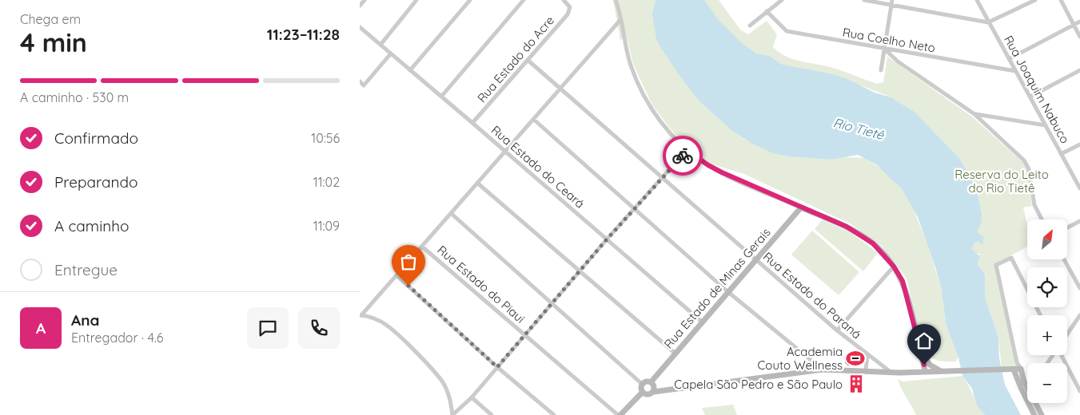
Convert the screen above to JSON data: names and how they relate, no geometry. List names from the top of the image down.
{
  "streets": {
    "street": [
      "Rua Coelho Neto",
      "Rua Estado do Acre",
      "Rua Joaquim Nabuco",
      "Rua Estado do Ceará",
      "Rua Estado do Piaui",
      "Rua Estado de Minas Gerais",
      "Rua Estado do Paraná"
    ]
  },
  "crossings": [
    ["Rua Coelho Neto", "Rua Joaquim Nabuco"],
    ["Rua Estado do Acre", "Rua Estado do Ceará"],
    ["Rua Estado do Acre", "Rua Estado do Paraná"],
    ["Rua Estado do Ceará", "Rua Estado de Minas Gerais"],
    ["Rua Estado de Minas Gerais", "Rua Estado do Paraná"]
  ],
  "water": ["Rio Tietê"],
  "parks": ["Reserva do Leito do Rio Tietê"],
  "places": {
    "sports": ["Academia Couto Wellness"],
    "building": ["Capela São Pedro e São Paulo"]
  },
  "north": "top right",
  "page": {
    "heading": ["4 min", "Chega em", "11:23–11:28"],
    "panel": ["Ana", "Entregador · 4.6"],
    "bar": "A caminho · 530 m",
    "list": [
      ["Confirmado", "10:56"],
      ["Preparando", "11:02"],
      ["A caminho", "11:09"],
      "Entregue"
    ],
    "map_buttons": ["+", "−"],
    "round": "A"
  }
}
